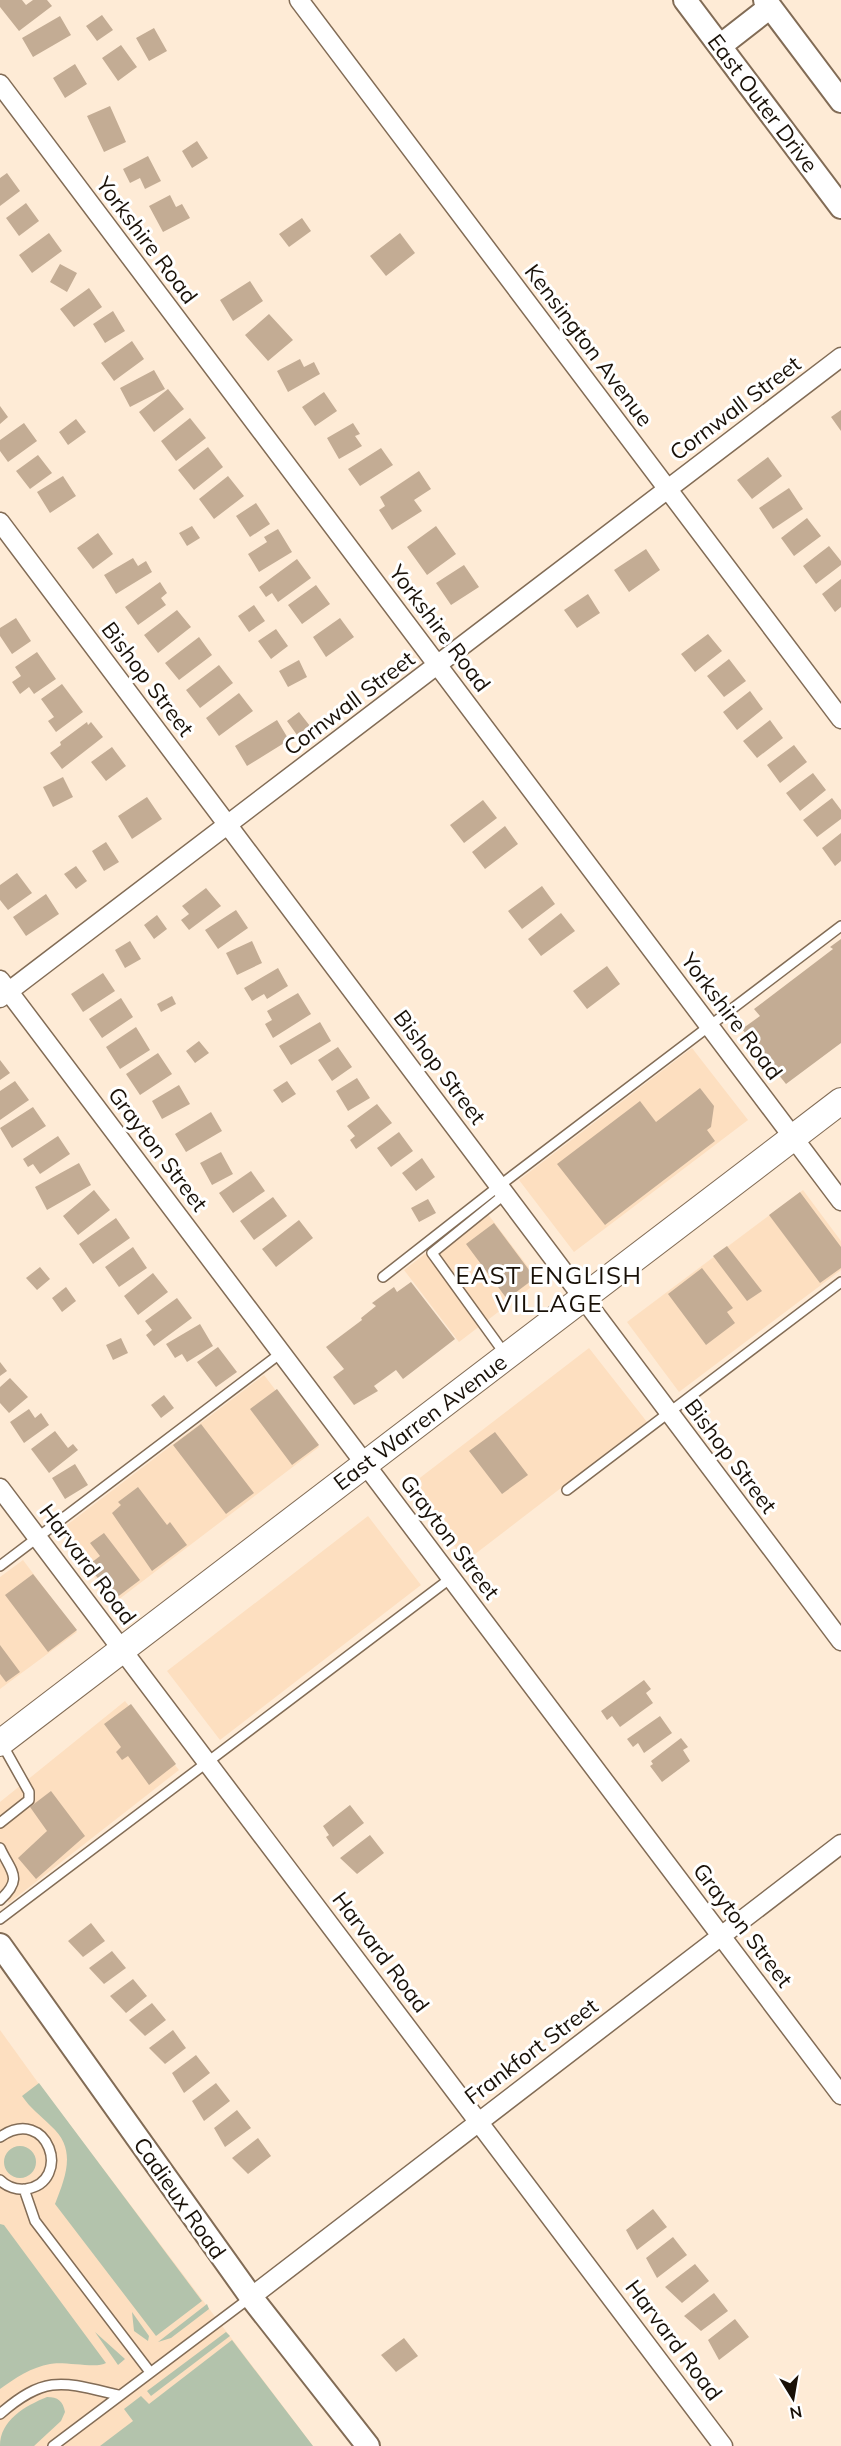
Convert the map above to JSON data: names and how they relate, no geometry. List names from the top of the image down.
{
  "streets": {
    "main road": ["East Warren Avenue"],
    "street": [
      "East Outer Drive",
      "Yorkshire Road",
      "Kensington Avenue",
      "Cornwall Street",
      "Bishop Street",
      "Grayton Street",
      "Harvard Road",
      "Frankfort Street",
      "Cadieux Road"
    ]
  },
  "crossings": [
    ["Yorkshire Road", "Cornwall Street"],
    ["Yorkshire Road", "East Warren Avenue"],
    ["Kensington Avenue", "Cornwall Street"],
    ["Cornwall Street", "Bishop Street"],
    ["Cornwall Street", "Grayton Street"],
    ["Bishop Street", "East Warren Avenue"],
    ["Grayton Street", "East Warren Avenue"],
    ["Grayton Street", "Frankfort Street"],
    ["East Warren Avenue", "Harvard Road"],
    ["Harvard Road", "Frankfort Street"],
    ["Frankfort Street", "Cadieux Road"]
  ],
  "districts": ["EAST ENGLISH VILLAGE"],
  "north": "bottom"
}
